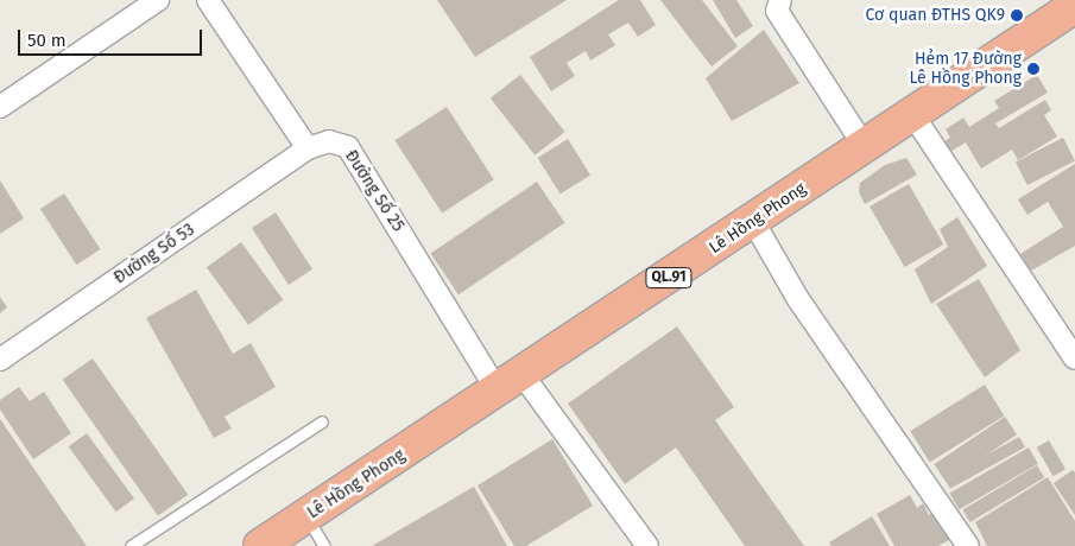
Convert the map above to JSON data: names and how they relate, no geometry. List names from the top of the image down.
{
  "streets": {
    "highway": ["Lê Hồng Phong", "QL.91"],
    "street": ["Đường Số 25", "Đường Số 53"]
  },
  "crossings": [
    ["Đường Số 25", "Lê Hồng Phong"],
    ["Đường Số 25", "Đường Số 53"]
  ],
  "places": ["Cơ quan ĐTHS QK9", "Hẻm 17 Đường Lê Hồng Phong"],
  "scale_bar": "50 m"
}
